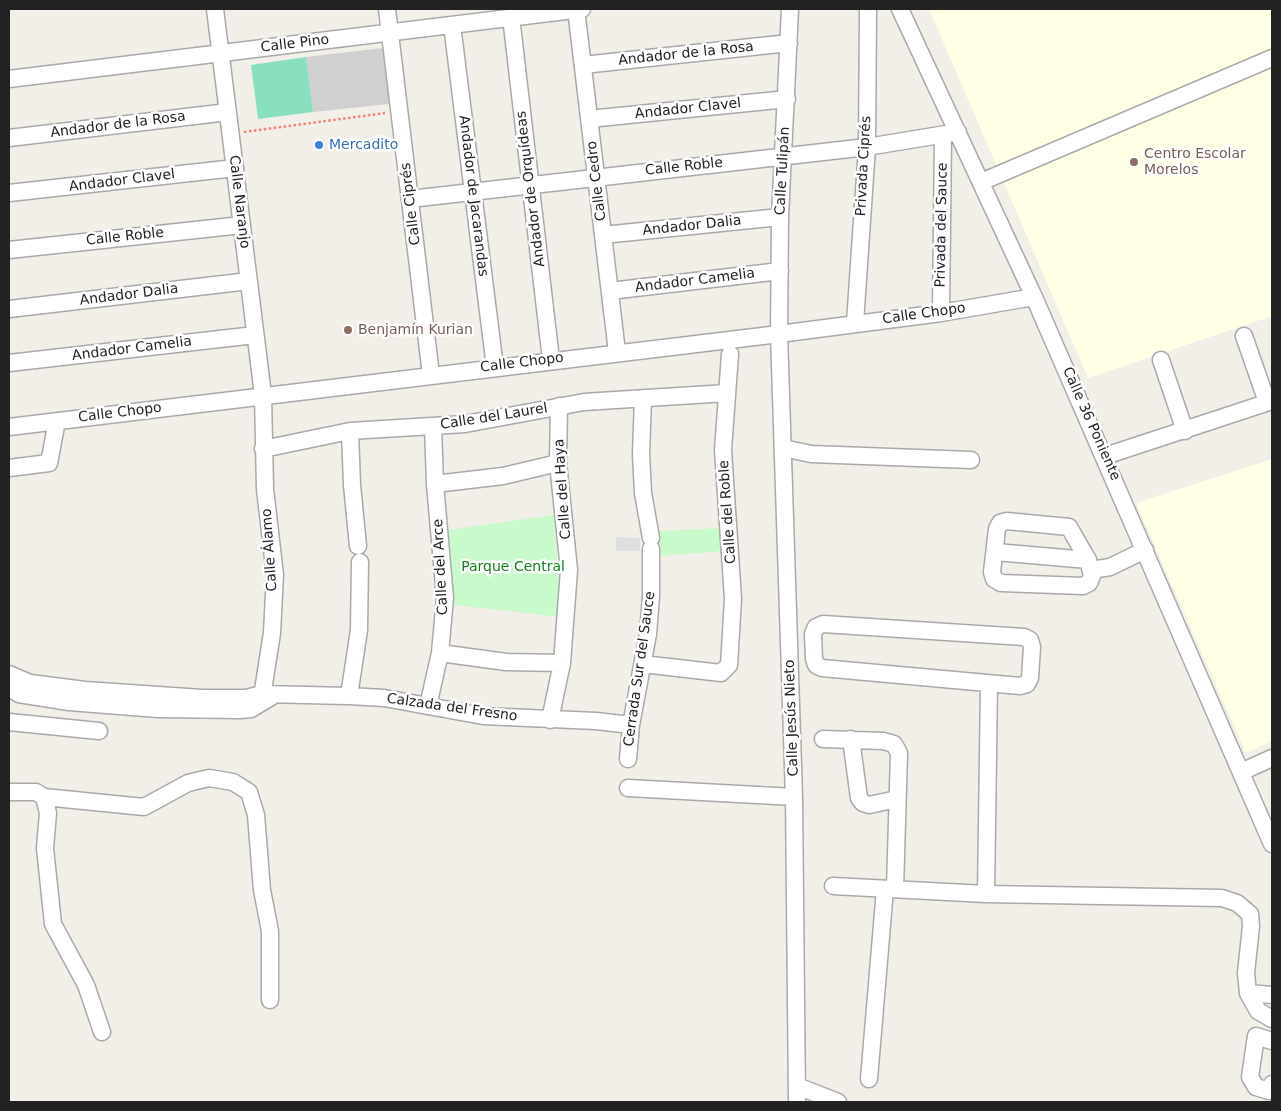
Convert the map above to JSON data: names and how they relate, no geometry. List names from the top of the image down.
{
  "streets": {
    "street": [
      "Calle Pino",
      "Andador de la Rosa",
      "Andador Clavel",
      "Privada Ciprés",
      "Calle Roble",
      "Calle Tulipán",
      "Calle Cedro",
      "Andador de Orquídeas",
      "Andador de Jacarandas",
      "Calle Naranjo",
      "Calle Ciprés",
      "Privada del Sauce",
      "Andador Dalia",
      "Andador Camelia",
      "Calle Chopo",
      "Calle del Laurel",
      "Calle 36 Poniente",
      "Calle del Haya",
      "Calle del Roble",
      "Calle Álamo",
      "Calle del Arce",
      "Cerrada Sur del Sauce",
      "Calzada del Fresno",
      "Calle Jesús Nieto"
    ]
  },
  "crossings": [
    ["Calle Pino", "Calle Cedro"],
    ["Calle Pino", "Andador de Orquídeas"],
    ["Calle Pino", "Andador de Jacarandas"],
    ["Calle Pino", "Calle Naranjo"],
    ["Calle Pino", "Calle Ciprés"],
    ["Andador de la Rosa", "Calle Tulipán"],
    ["Andador de la Rosa", "Calle Cedro"],
    ["Andador de la Rosa", "Calle Naranjo"],
    ["Andador Clavel", "Calle Tulipán"],
    ["Andador Clavel", "Calle Cedro"],
    ["Andador Clavel", "Calle Naranjo"],
    ["Privada Ciprés", "Calle Roble"],
    ["Privada Ciprés", "Calle Chopo"],
    ["Calle Roble", "Calle Tulipán"],
    ["Calle Roble", "Calle Cedro"],
    ["Calle Roble", "Andador de Orquídeas"],
    ["Calle Roble", "Andador de Jacarandas"],
    ["Calle Roble", "Calle Naranjo"],
    ["Calle Roble", "Calle Ciprés"],
    ["Calle Roble", "Privada del Sauce"],
    ["Calle Roble", "Calle 36 Poniente"],
    ["Calle Tulipán", "Andador Dalia"],
    ["Calle Tulipán", "Andador Camelia"],
    ["Calle Tulipán", "Calle Chopo"],
    ["Calle Tulipán", "Calle Jesús Nieto"],
    ["Calle Cedro", "Andador Dalia"],
    ["Calle Cedro", "Andador Camelia"],
    ["Calle Cedro", "Calle Chopo"],
    ["Andador de Orquídeas", "Calle Chopo"],
    ["Andador de Jacarandas", "Calle Chopo"],
    ["Calle Naranjo", "Andador Dalia"],
    ["Calle Naranjo", "Andador Camelia"],
    ["Calle Naranjo", "Calle Chopo"],
    ["Calle Naranjo", "Calle Álamo"],
    ["Calle Ciprés", "Calle Chopo"],
    ["Privada del Sauce", "Calle Chopo"],
    ["Privada del Sauce", "Calle 36 Poniente"],
    ["Calle Chopo", "Calle 36 Poniente"],
    ["Calle Chopo", "Calle Álamo"],
    ["Calle Chopo", "Calle Jesús Nieto"],
    ["Calle del Laurel", "Calle del Haya"],
    ["Calle del Laurel", "Calle del Roble"],
    ["Calle del Laurel", "Calle Álamo"],
    ["Calle del Laurel", "Calle del Arce"],
    ["Calle del Laurel", "Cerrada Sur del Sauce"],
    ["Calle del Haya", "Calzada del Fresno"],
    ["Calle del Roble", "Cerrada Sur del Sauce"],
    ["Calle Álamo", "Calzada del Fresno"],
    ["Calle del Arce", "Calzada del Fresno"],
    ["Cerrada Sur del Sauce", "Calzada del Fresno"]
  ],
  "parks": ["Parque Central"],
  "places": ["Mercadito", "Centro Escolar Morelos", "Benjamín Kurian"]
}
